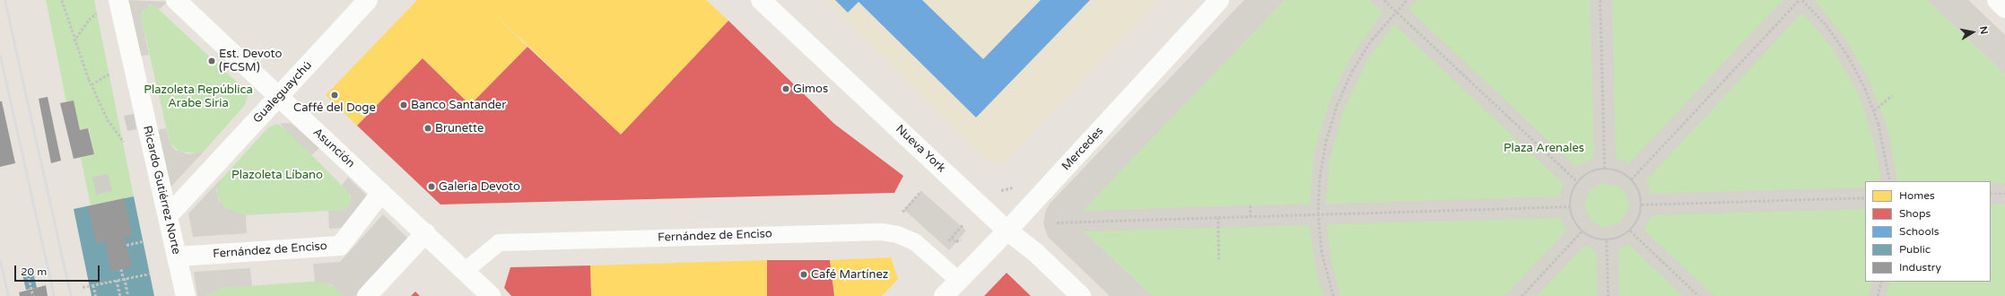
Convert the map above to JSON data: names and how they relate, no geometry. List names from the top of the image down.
{
  "streets": {
    "street": [
      "Gualeguaychú",
      "Asunción",
      "Nueva York",
      "Mercedes",
      "Ricardo Gutiérrez Norte",
      "Fernández de Enciso"
    ]
  },
  "crossings": [
    ["Gualeguaychú", "Asunción"],
    ["Gualeguaychú", "Ricardo Gutiérrez Norte"],
    ["Asunción", "Fernández de Enciso"],
    ["Nueva York", "Mercedes"],
    ["Mercedes", "Fernández de Enciso"],
    ["Ricardo Gutiérrez Norte", "Fernández de Enciso"]
  ],
  "parks": ["Plazoleta República Arabe Siria", "Plaza Arenales", "Plazoleta Líbano"],
  "places": [
    "Est. Devoto (FCSM)",
    "Gimos",
    "Caffé del Doge",
    "Banco Santander",
    "Brunette",
    "Galeria Devoto",
    "Café Martínez"
  ],
  "legend": [
    "Homes",
    "Shops",
    "Schools",
    "Public",
    "Industry"
  ],
  "scale_bar": "20 m",
  "north": "right"
}
